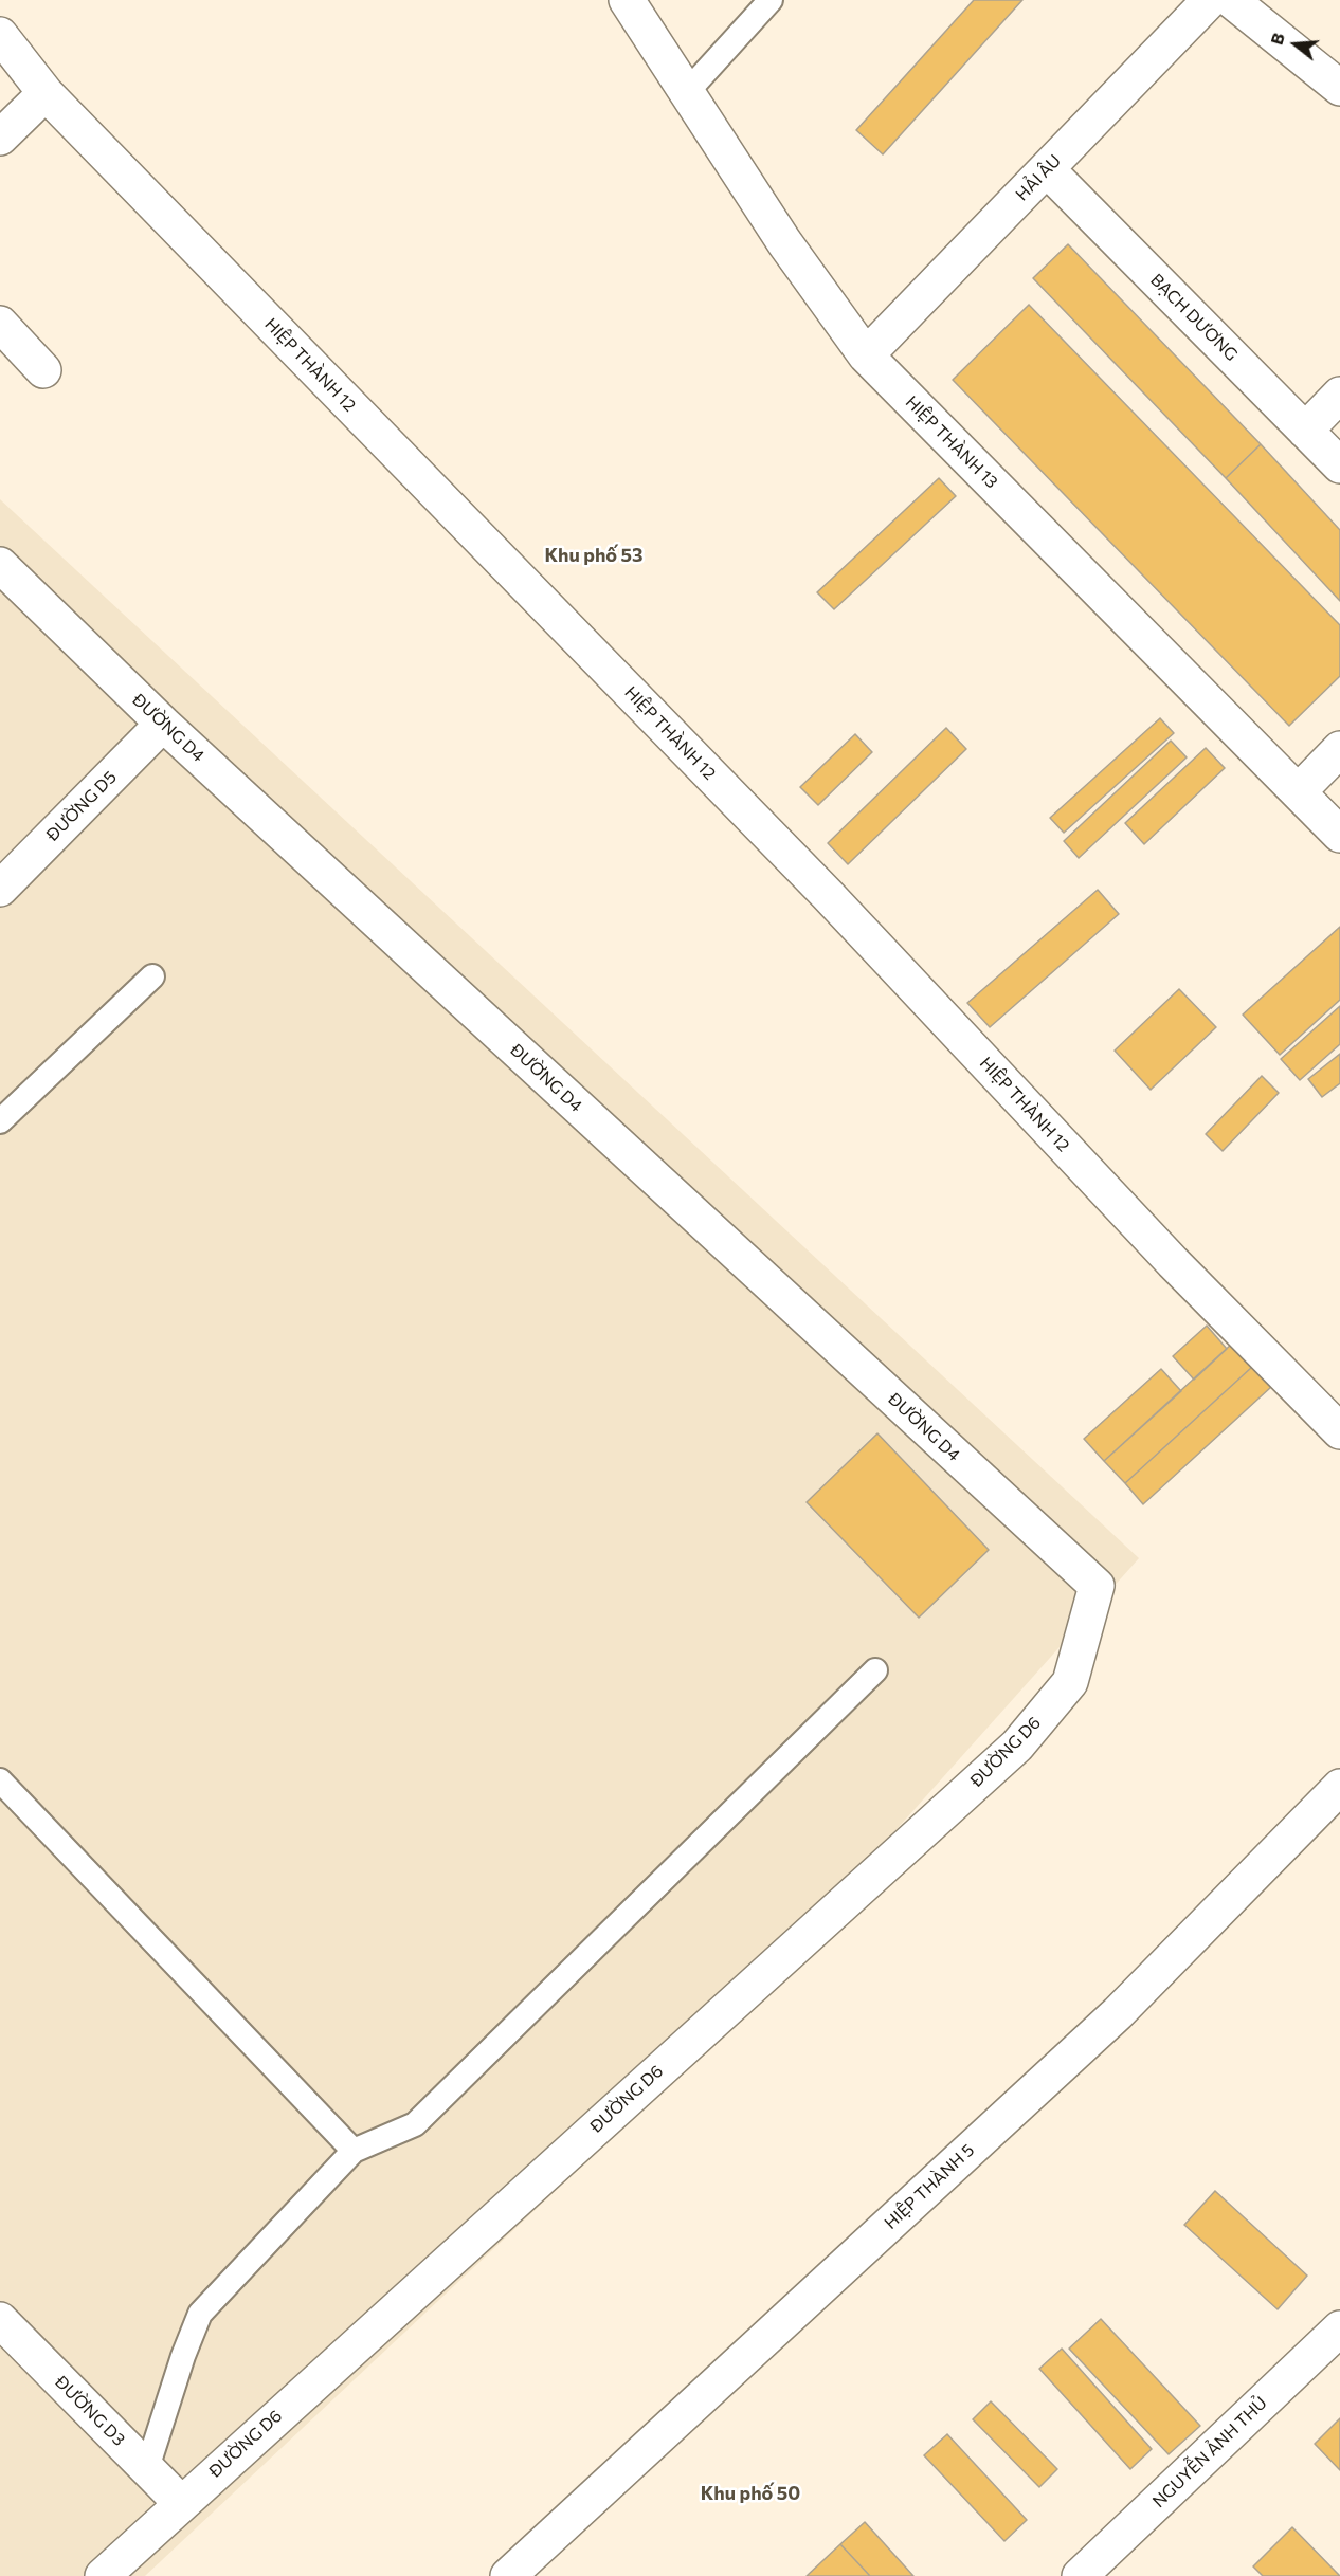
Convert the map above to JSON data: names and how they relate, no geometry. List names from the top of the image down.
{
  "streets": {
    "street": [
      "HẢI ÂU",
      "BẠCH DƯƠNG",
      "HIỆP THÀNH 12",
      "HIỆP THÀNH 13",
      "ĐƯỜNG D4",
      "ĐƯỜNG D5",
      "ĐƯỜNG D6",
      "HIỆP THÀNH 5",
      "ĐƯỜNG D3",
      "NGUYỄN ẢNH THỦ"
    ]
  },
  "crossings": [
    ["HẢI ÂU", "BẠCH DƯƠNG"],
    ["HẢI ÂU", "HIỆP THÀNH 13"],
    ["ĐƯỜNG D4", "ĐƯỜNG D5"],
    ["ĐƯỜNG D4", "ĐƯỜNG D6"],
    ["ĐƯỜNG D6", "ĐƯỜNG D3"]
  ],
  "districts": ["Khu phố 53", "Khu phố 50"],
  "north": "left"
}
